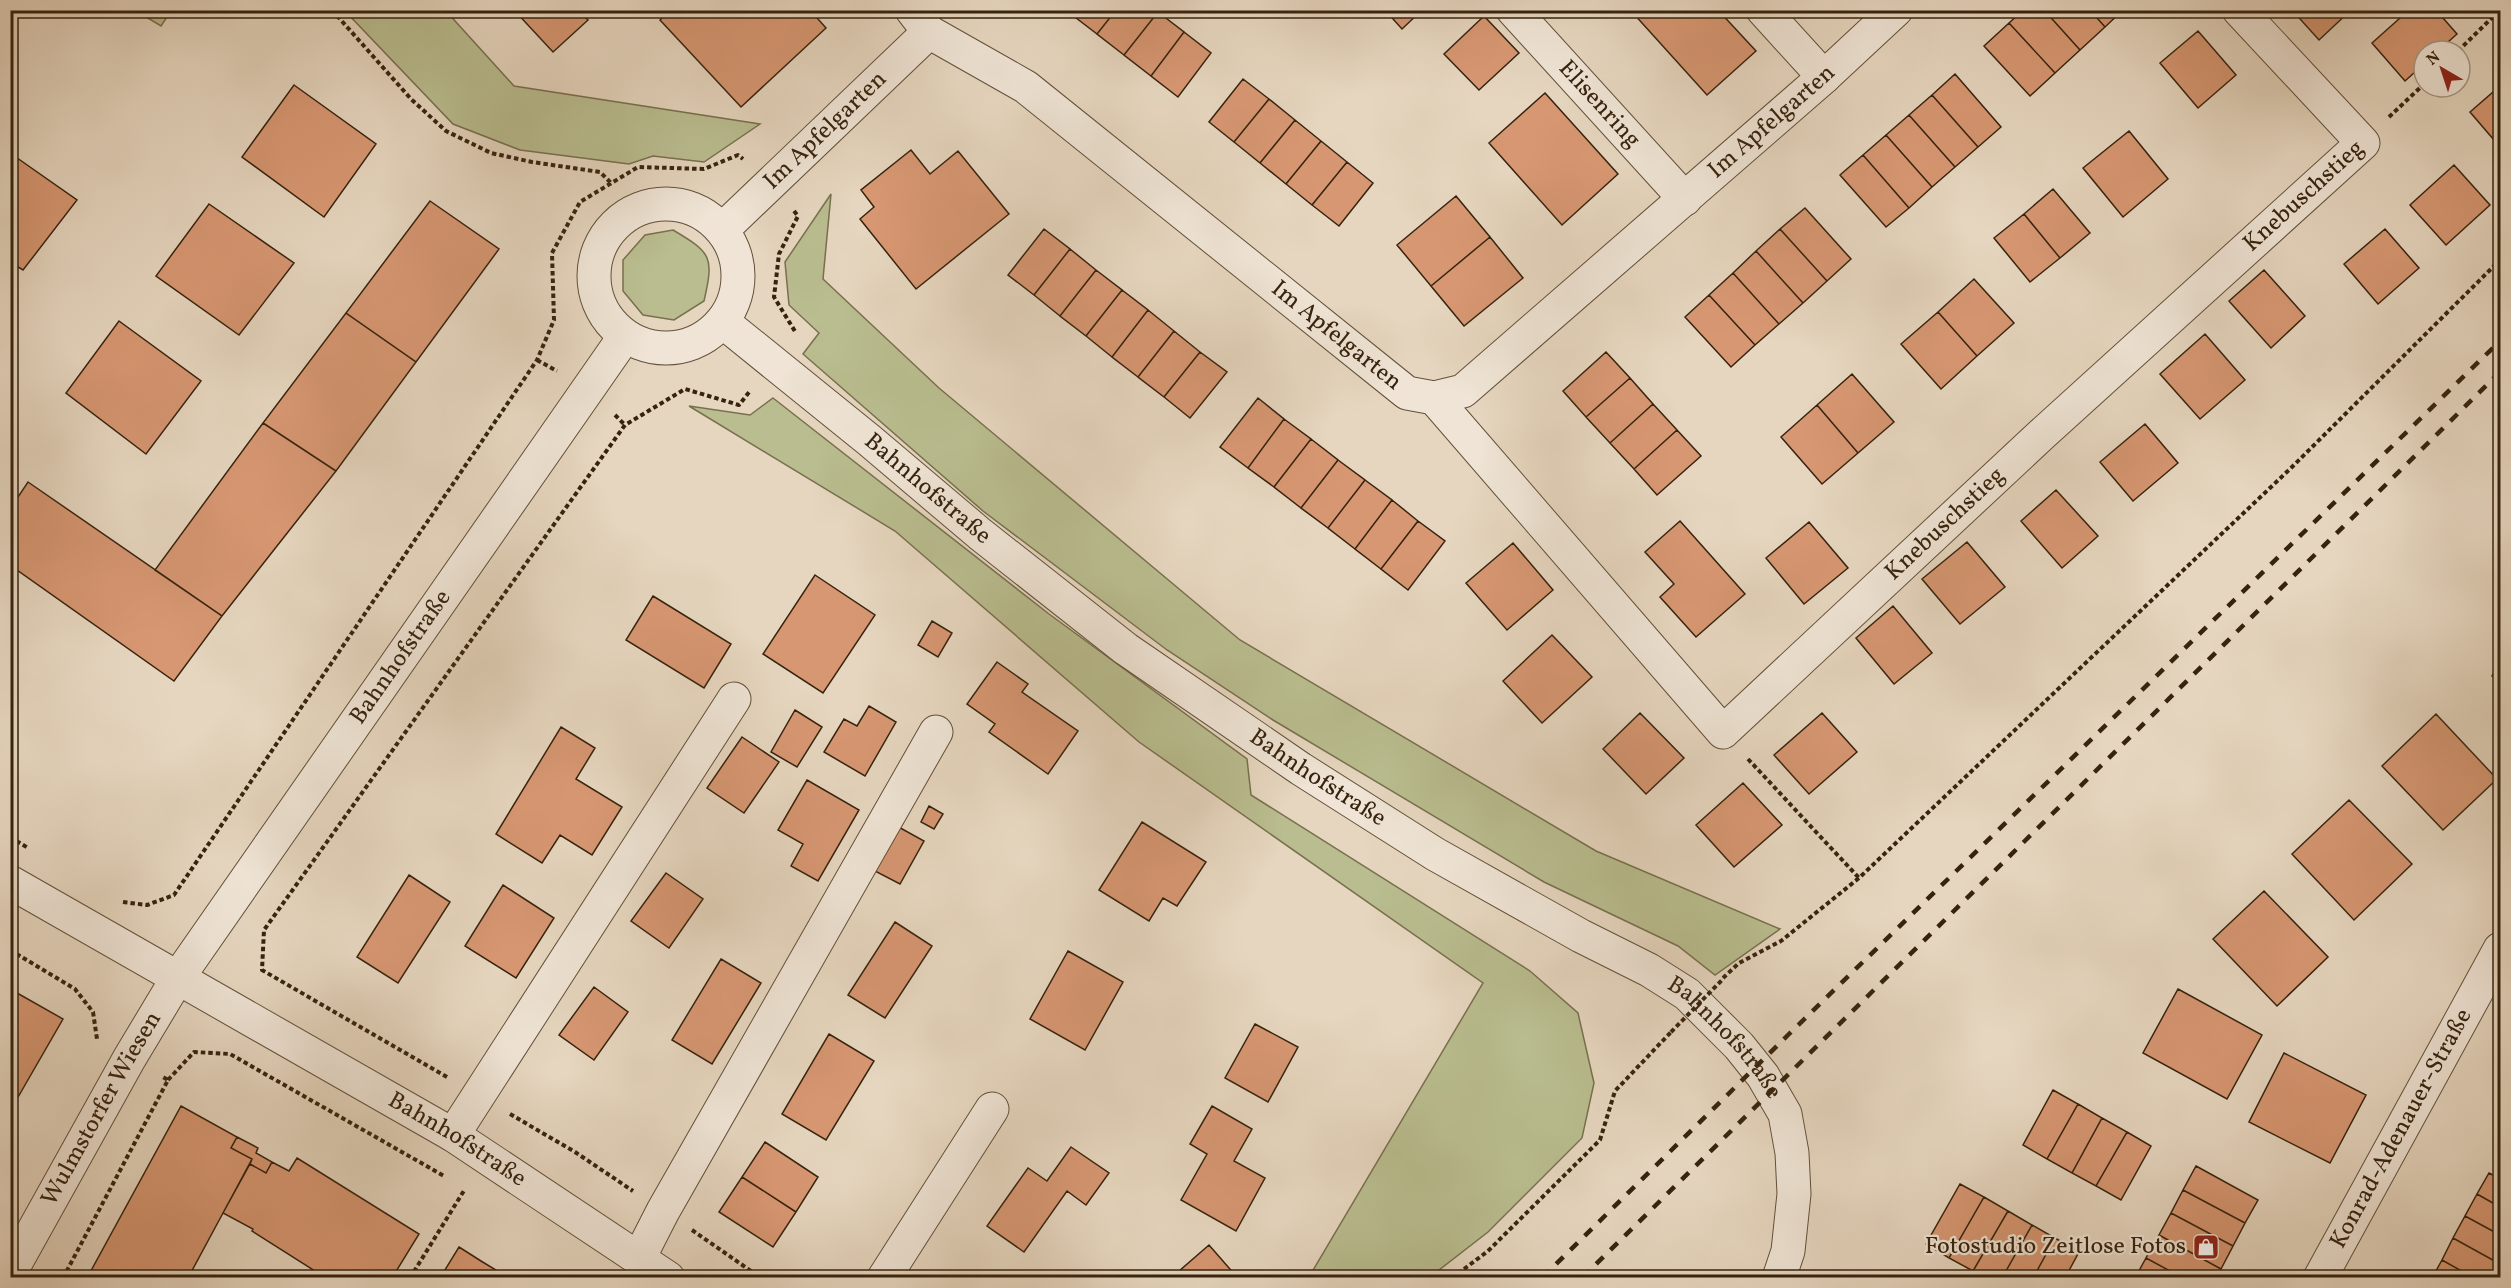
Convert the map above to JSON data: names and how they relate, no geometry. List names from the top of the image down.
{
  "streets": {
    "street": [
      "Elisenring",
      "Im Apfelgarten",
      "Knebuschstieg",
      "Bahnhofstraße",
      "Wulmstorfer Wiesen",
      "Konrad-Adenauer-Straße"
    ]
  },
  "crossings": [
    ["Elisenring", "Im Apfelgarten"],
    ["Im Apfelgarten", "Bahnhofstraße"],
    ["Bahnhofstraße", "Wulmstorfer Wiesen"]
  ],
  "places": {
    "shop": ["Fotostudio Zeitlose Fotos"]
  },
  "north": "top left"
}
